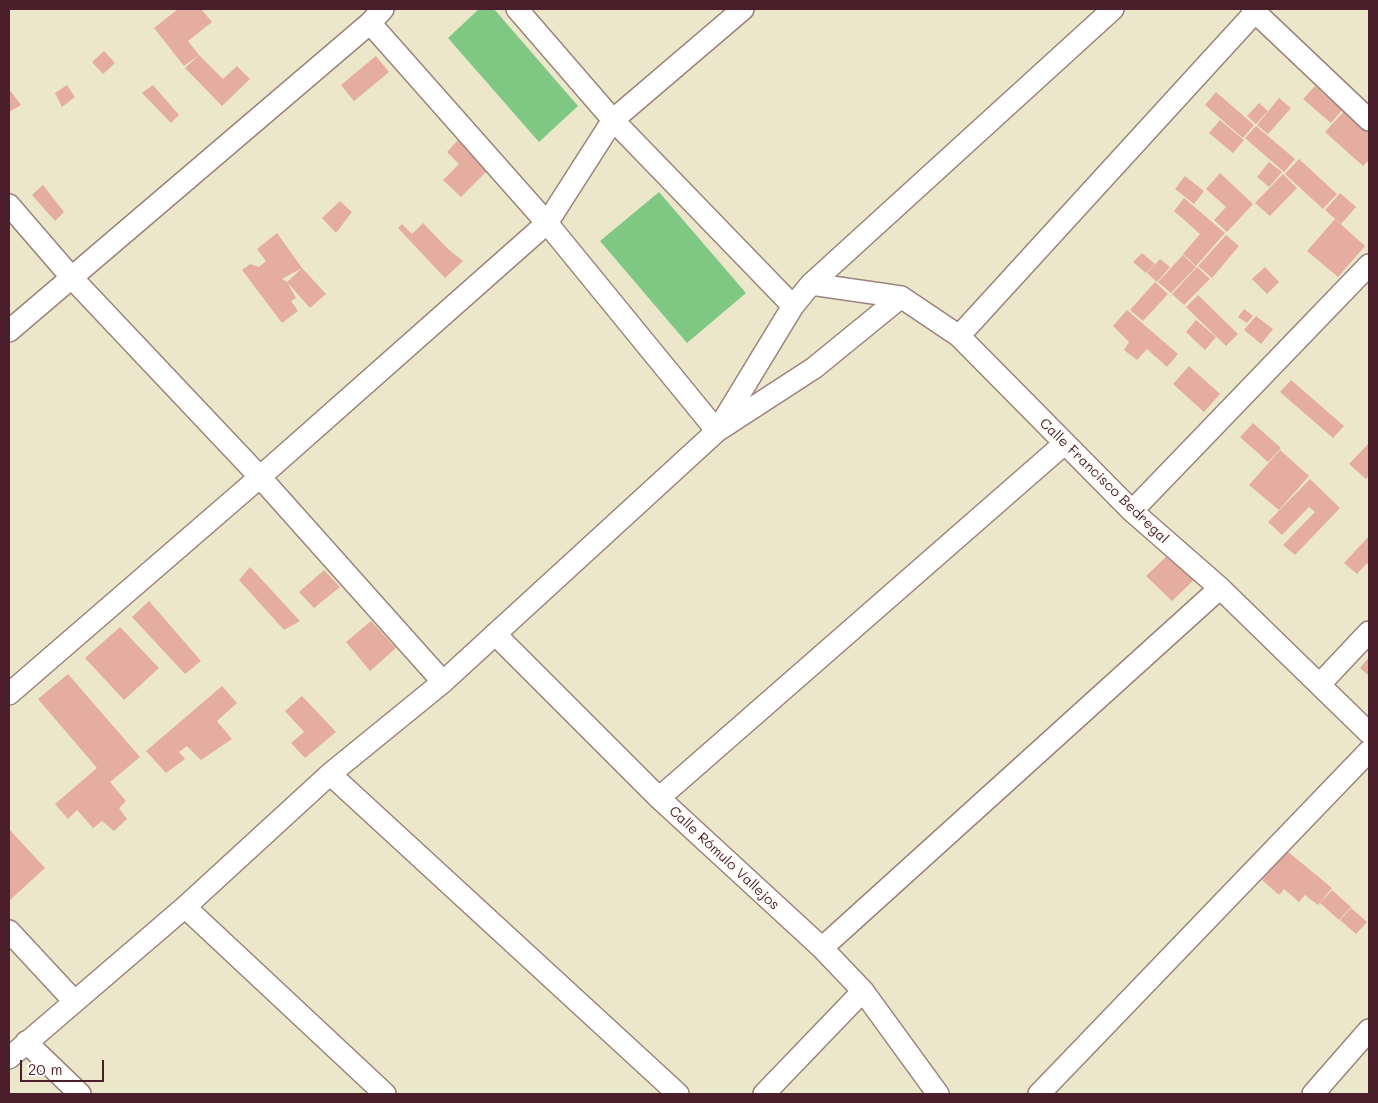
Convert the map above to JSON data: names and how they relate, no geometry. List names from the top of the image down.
{
  "streets": {
    "street": ["Calle Francisco Bedregal", "Calle Rómulo Vallejos"]
  },
  "scale_bar": "20 m"
}
